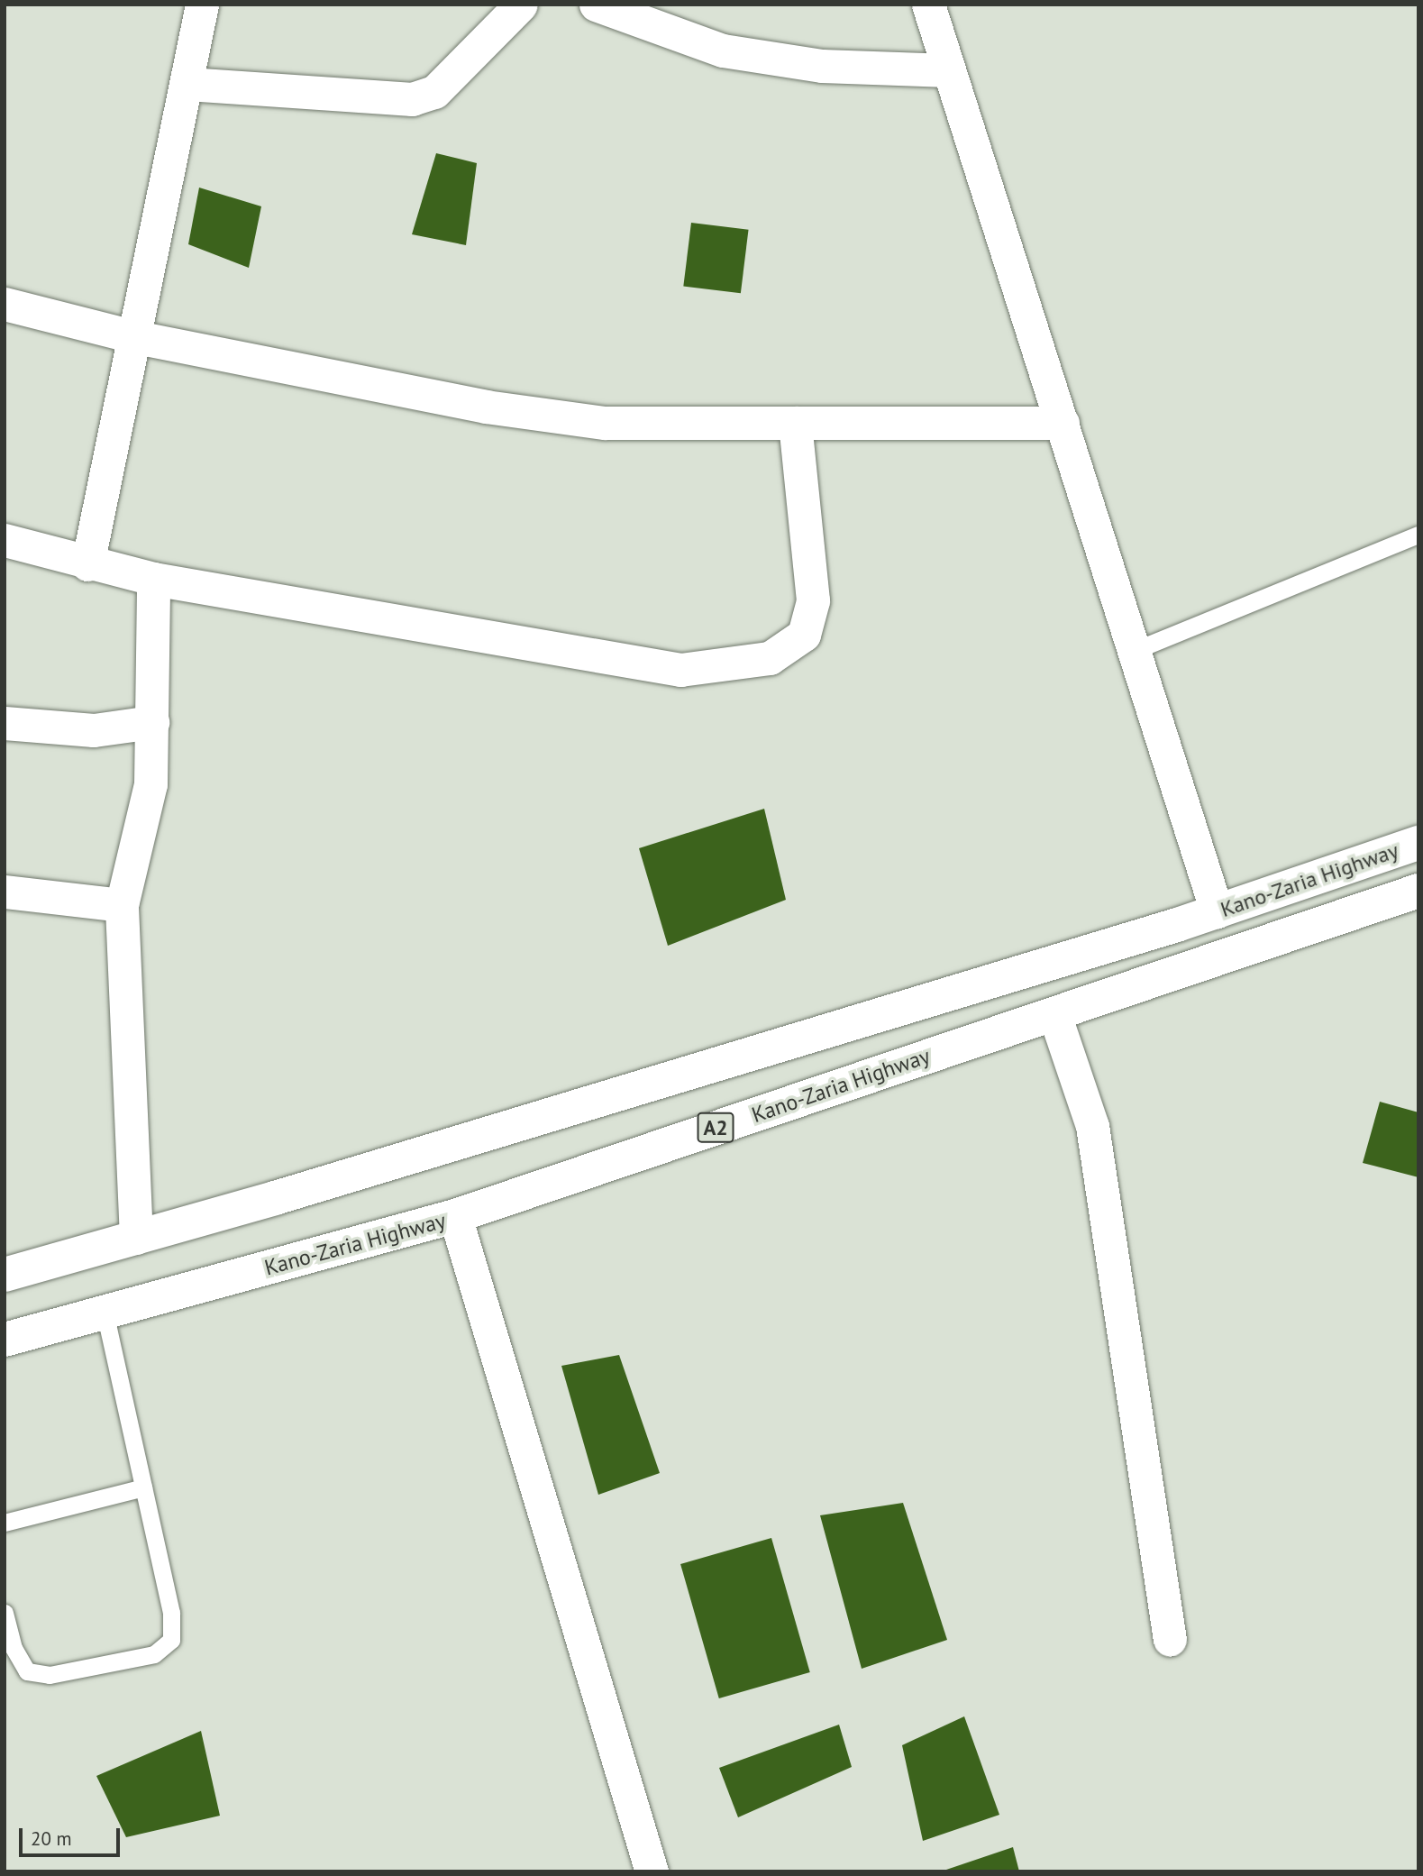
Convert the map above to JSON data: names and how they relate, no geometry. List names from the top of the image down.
{
  "streets": {
    "highway": ["Kano-Zaria Highway", "A2"]
  },
  "scale_bar": "20 m"
}
